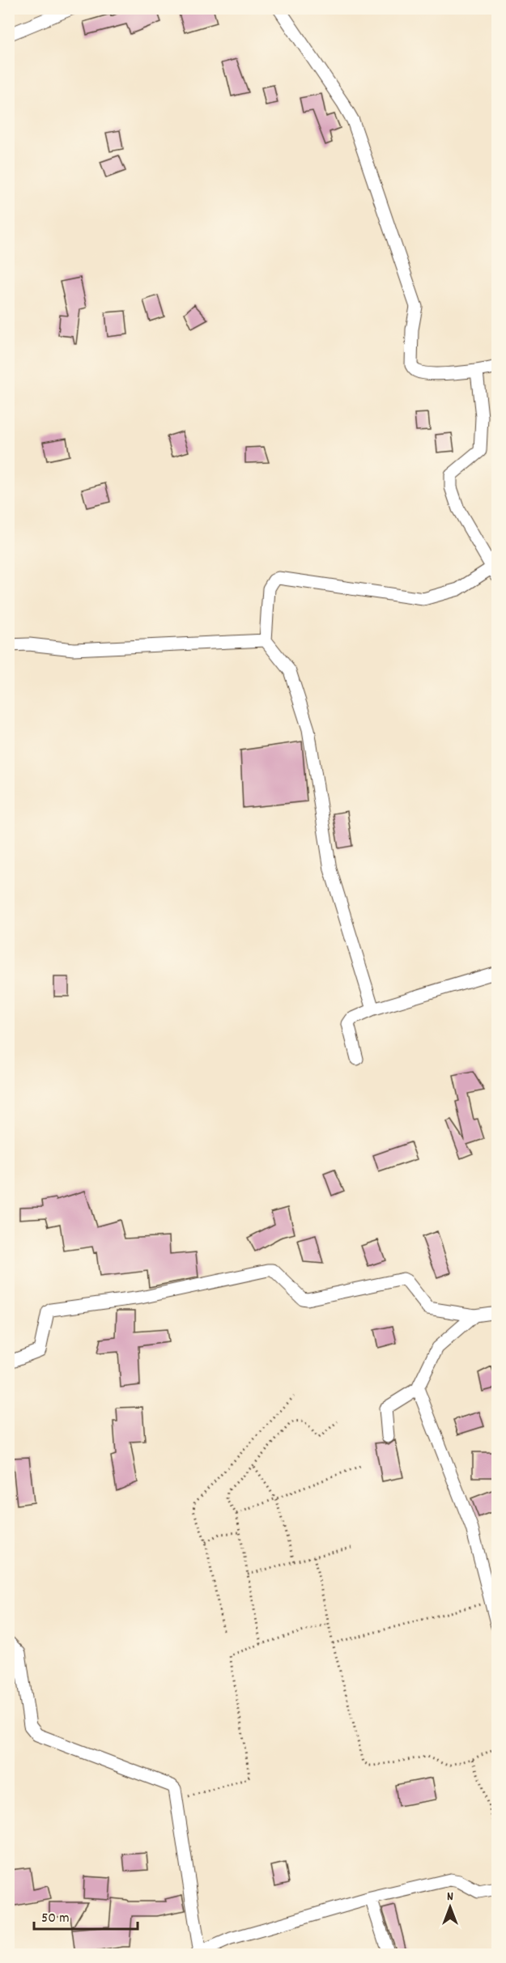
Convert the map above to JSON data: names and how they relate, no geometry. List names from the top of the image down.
{
  "scale_bar": "50 m",
  "north": "top"
}
